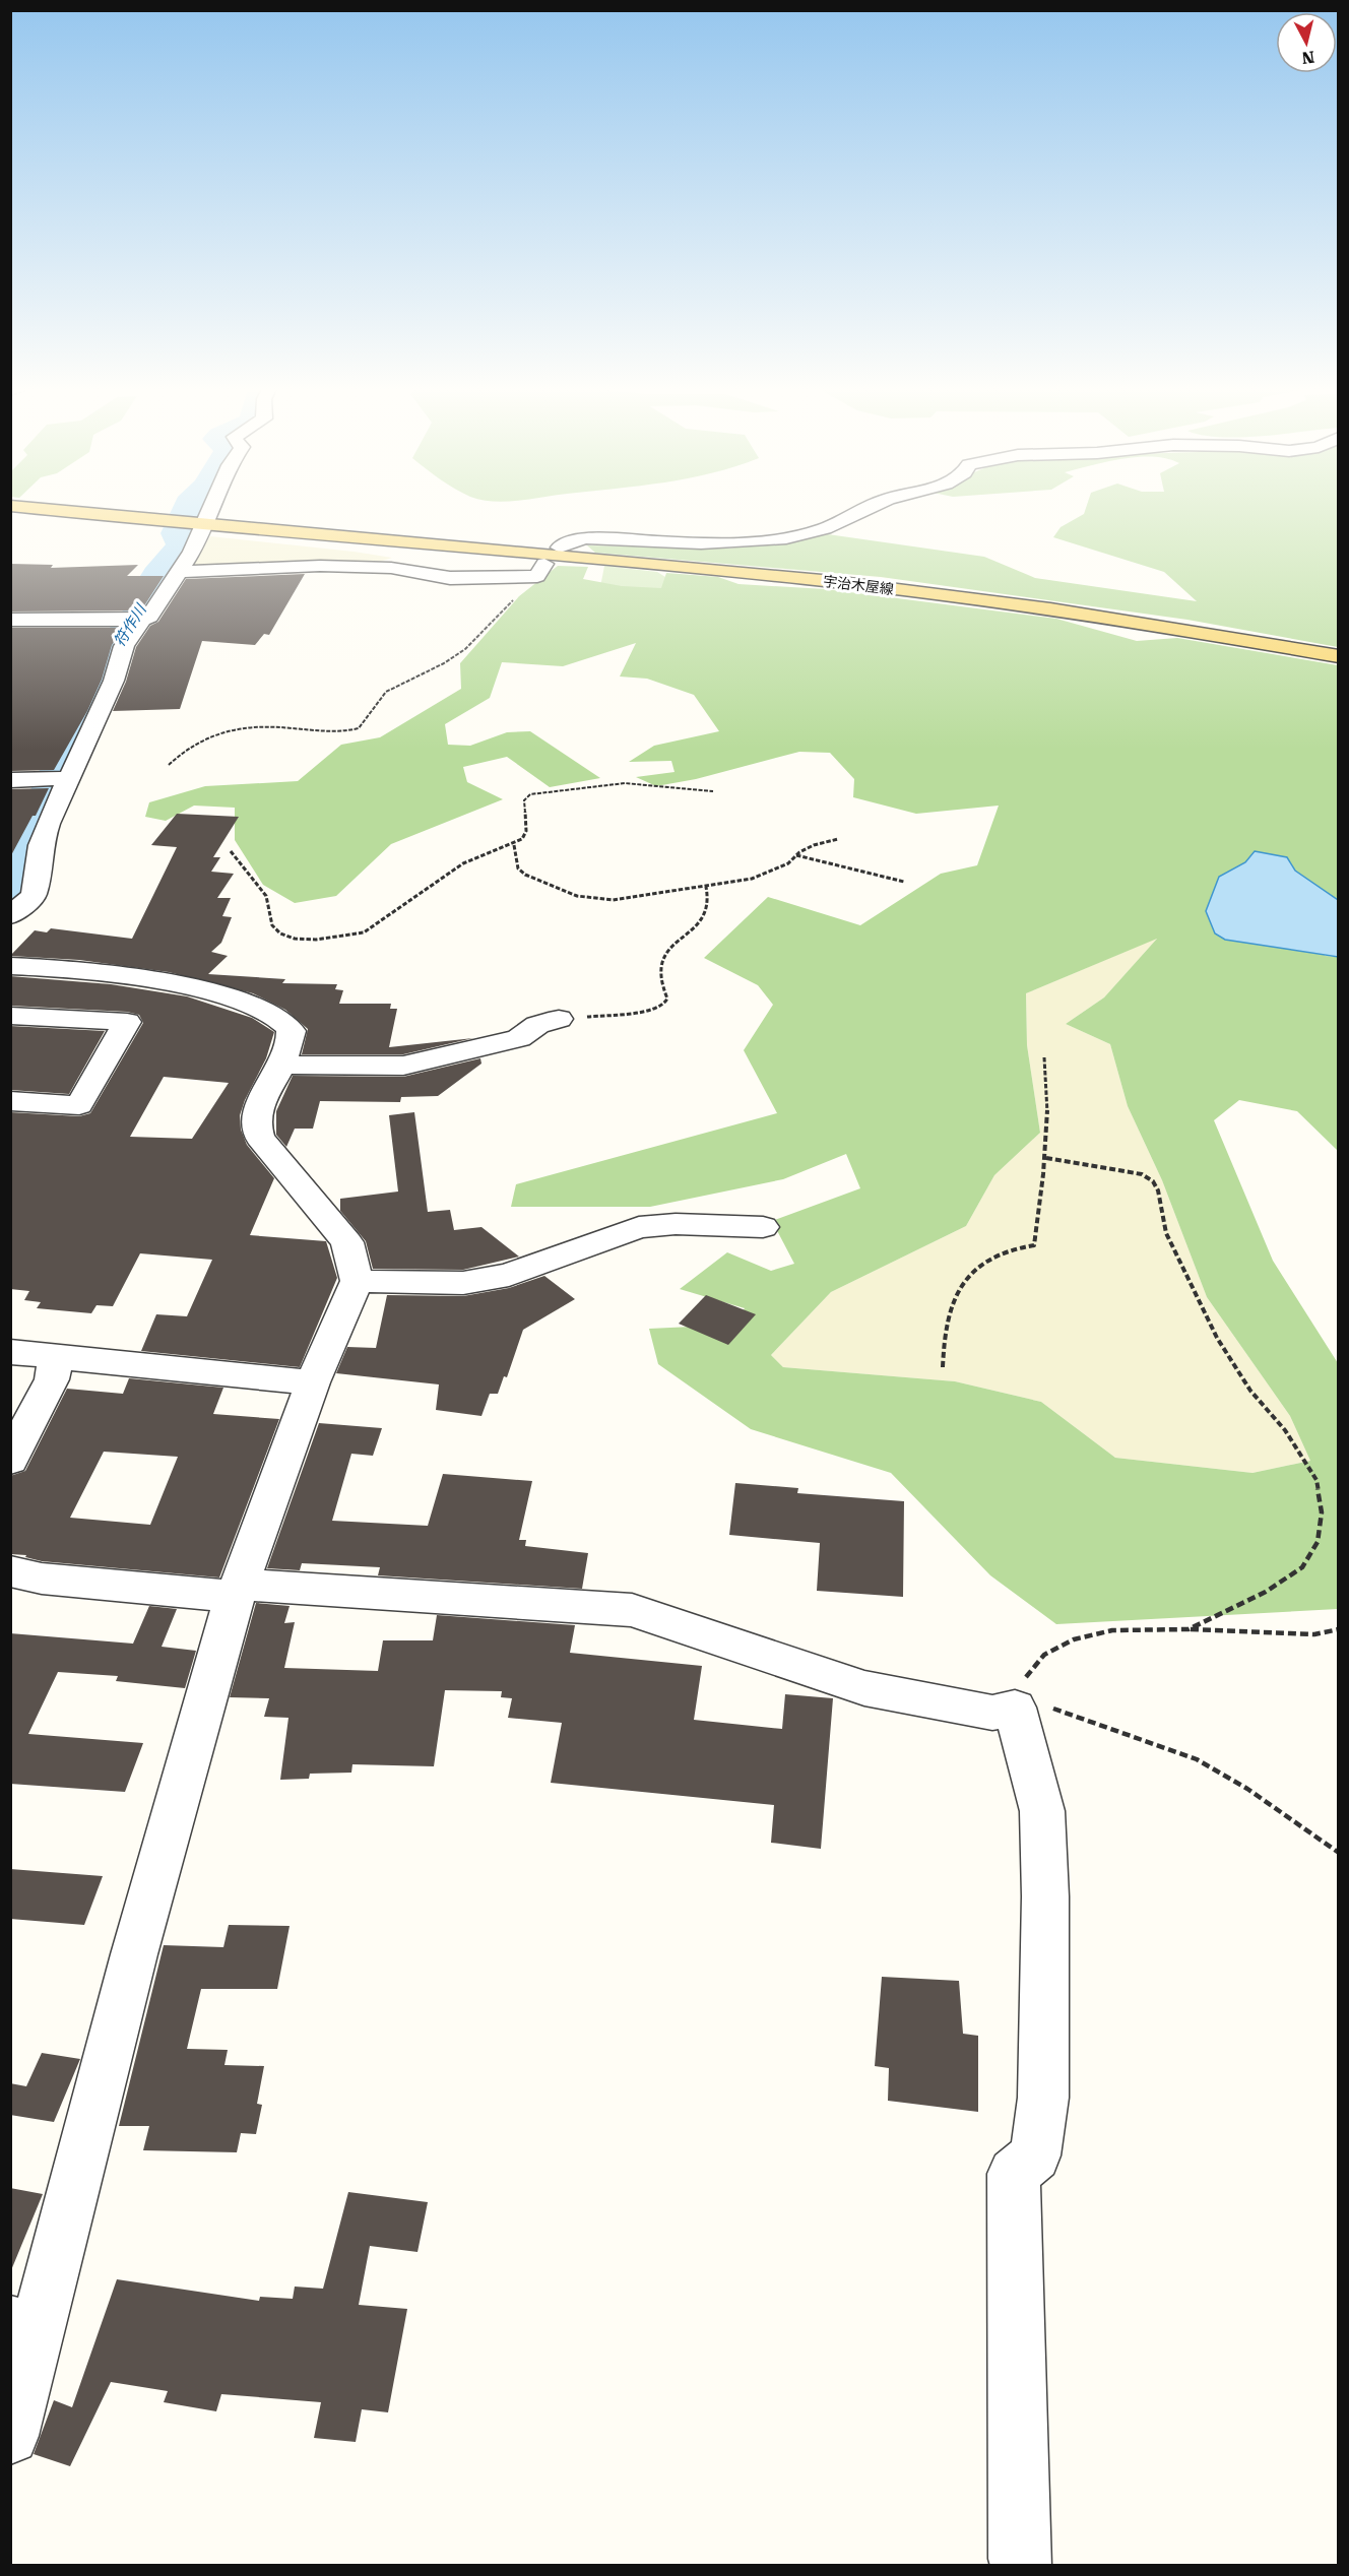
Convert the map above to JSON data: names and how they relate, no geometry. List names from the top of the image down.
{
  "streets": {
    "main road": ["宇治木屋線"]
  },
  "water": ["符作川"],
  "north": "bottom"
}
